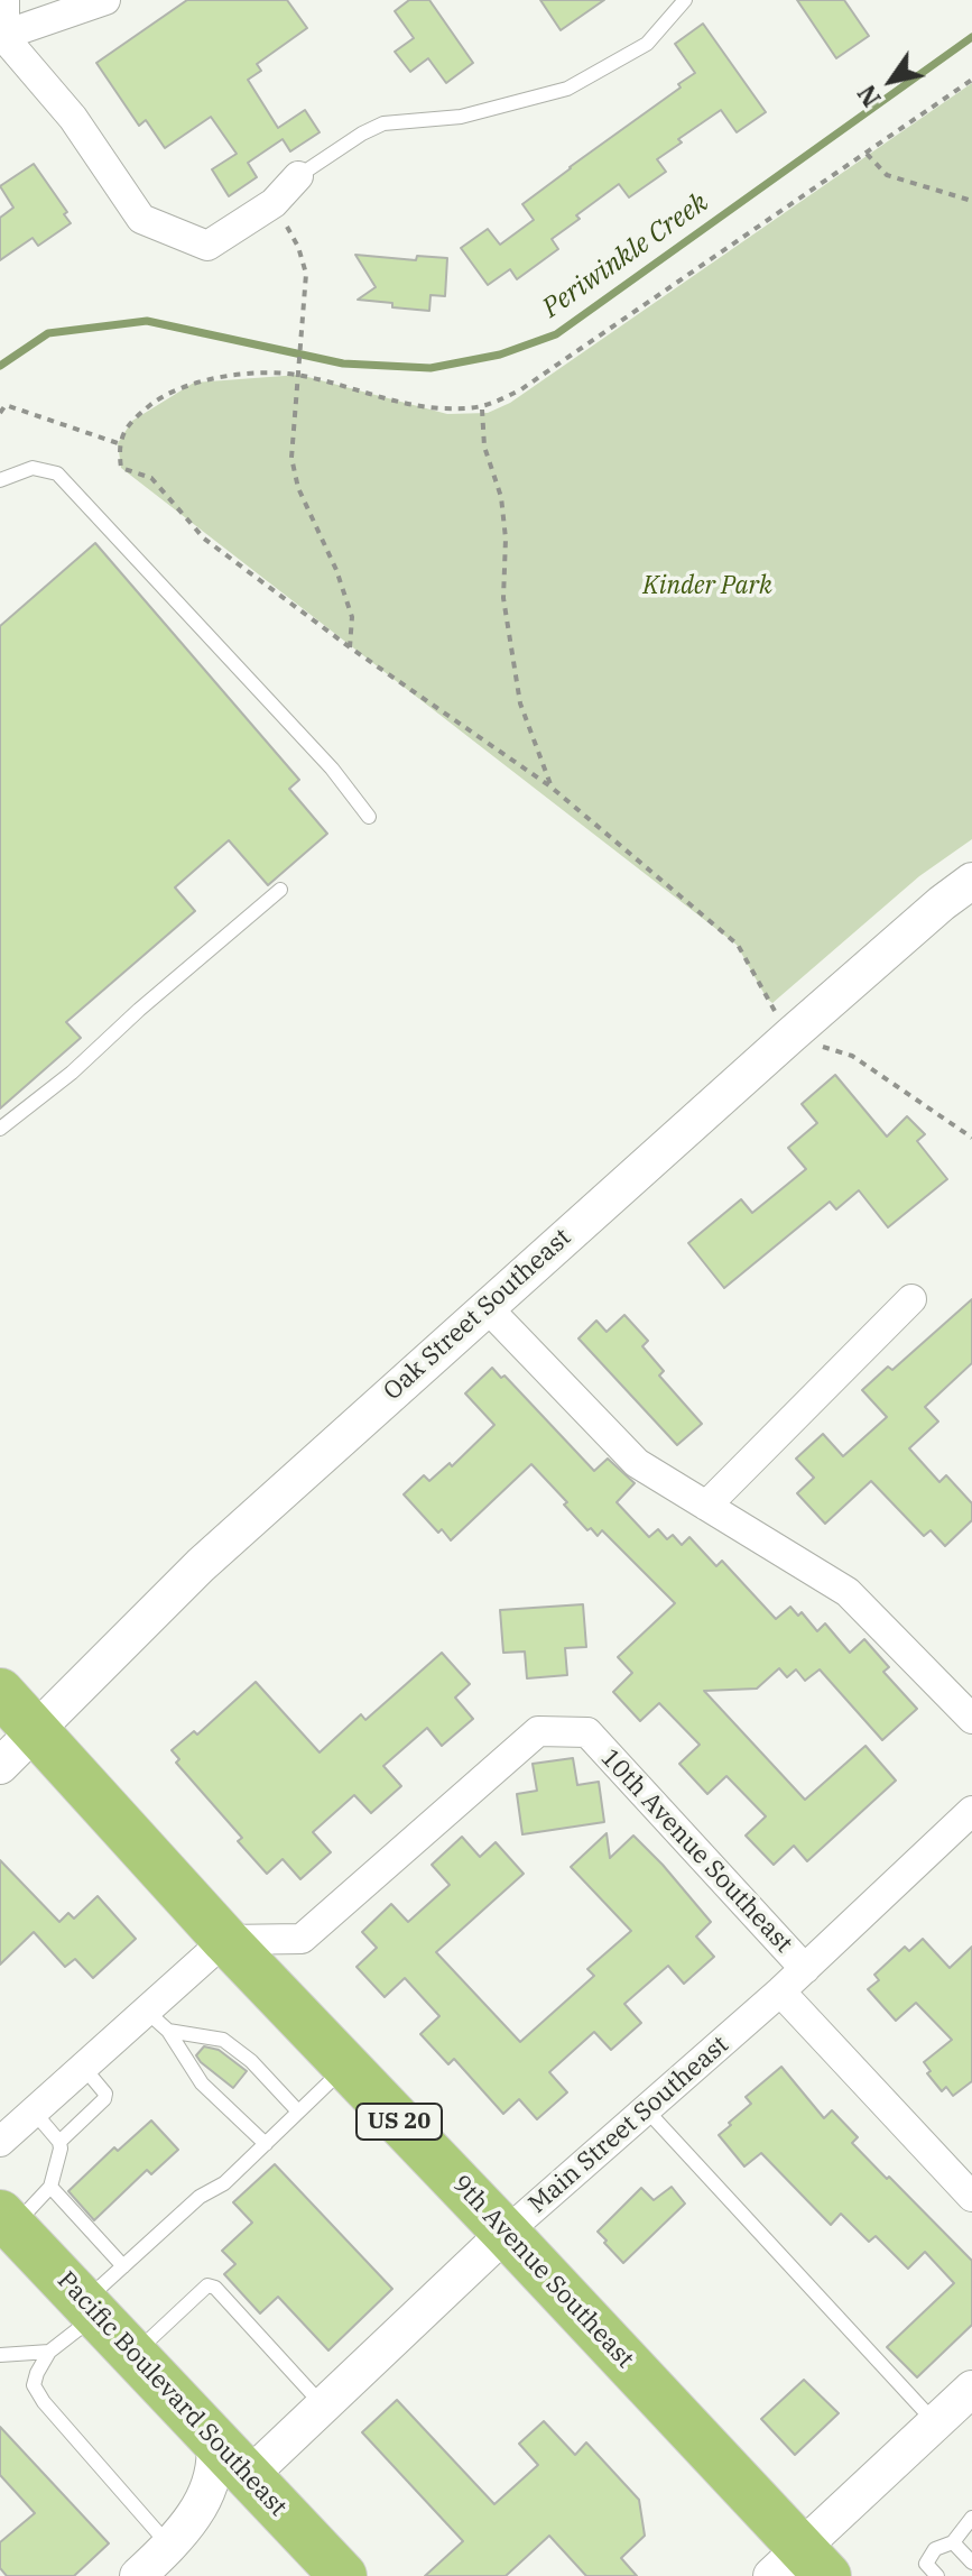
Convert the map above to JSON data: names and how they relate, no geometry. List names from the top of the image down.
{
  "streets": {
    "highway": ["US 20", "9th Avenue Southeast", "Pacific Boulevard Southeast"],
    "street": ["Oak Street Southeast", "10th Avenue Southeast", "Main Street Southeast"]
  },
  "crossings": [
    ["Oak Street Southeast", "9th Avenue Southeast"],
    ["10th Avenue Southeast", "Main Street Southeast"],
    ["10th Avenue Southeast", "9th Avenue Southeast"],
    ["Main Street Southeast", "9th Avenue Southeast"],
    ["Main Street Southeast", "Pacific Boulevard Southeast"]
  ],
  "water": ["Periwinkle Creek"],
  "parks": ["Kinder Park"],
  "north": "bottom left"
}
